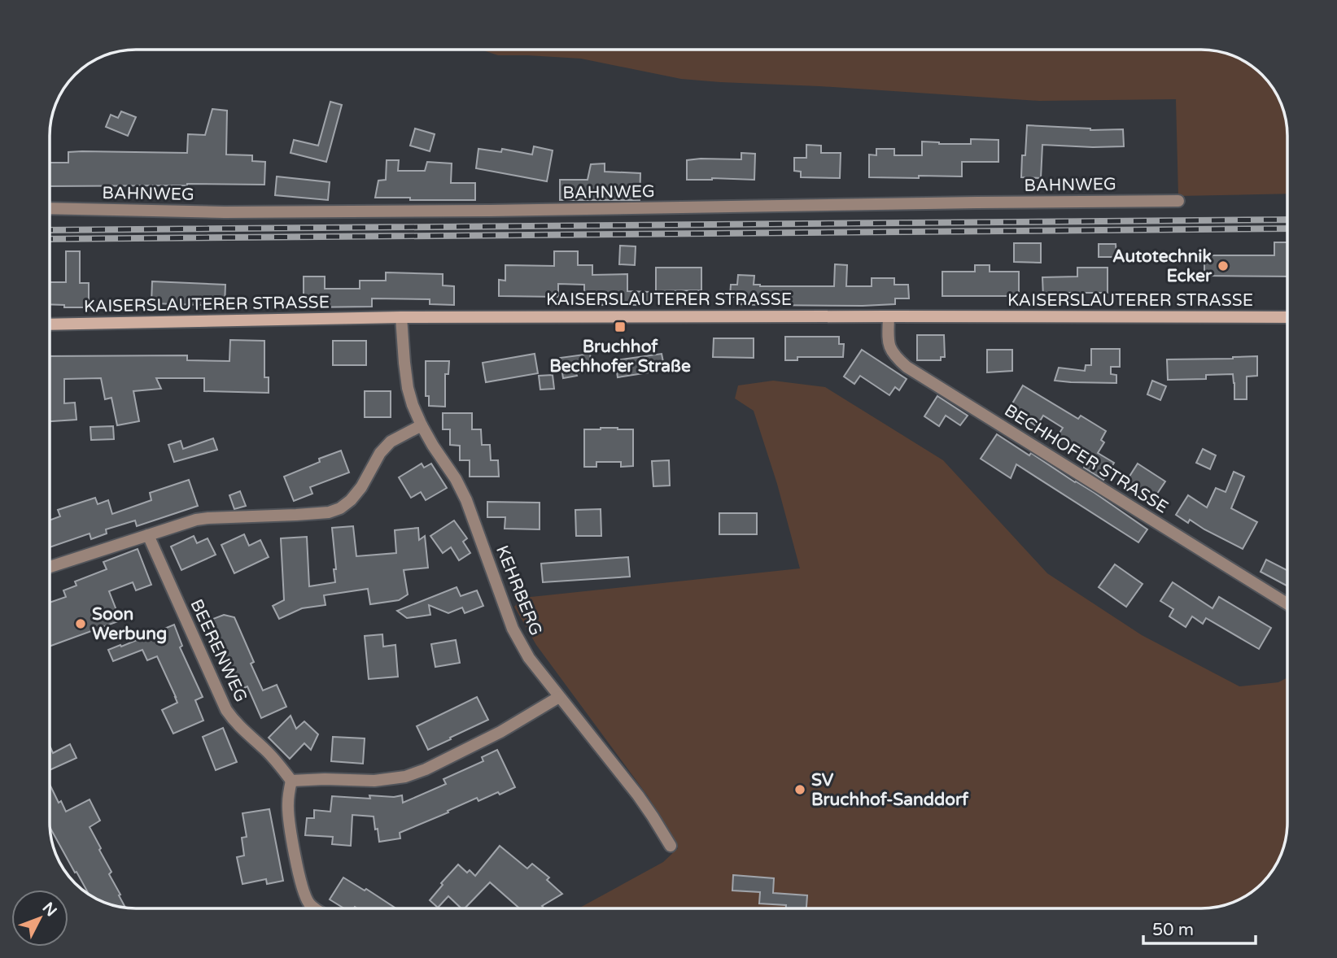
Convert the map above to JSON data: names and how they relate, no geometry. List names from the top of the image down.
{
  "streets": {
    "main road": ["KAISERSLAUTERER STRASSE"],
    "street": [
      "BAHNWEG",
      "BECHHOFER STRASSE",
      "KEHRBERG",
      "BEERENWEG"
    ]
  },
  "crossings": [
    ["KAISERSLAUTERER STRASSE", "BECHHOFER STRASSE"],
    ["KAISERSLAUTERER STRASSE", "KEHRBERG"]
  ],
  "places": {
    "other": ["Autotechnik Ecker", "Soon Werbung", "SV Bruchhof-Sanddorf"],
    "transit": ["Bruchhof Bechhofer Straße"]
  },
  "scale_bar": "50 m",
  "north": "top right"
}
